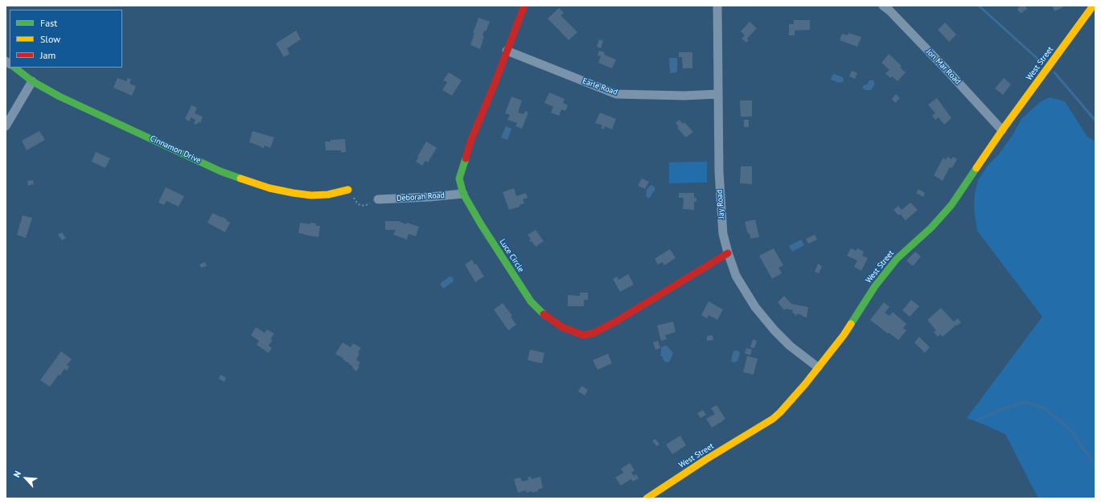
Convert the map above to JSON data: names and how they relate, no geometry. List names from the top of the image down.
{
  "streets": {
    "street": [
      "West Street",
      "Jon Mar Road",
      "Earle Road",
      "Cinnamon Drive",
      "Deborah Road",
      "Jay Road",
      "Luce Circle"
    ]
  },
  "crossings": [
    ["West Street", "Jon Mar Road"],
    ["West Street", "Jay Road"],
    ["Earle Road", "Jay Road"],
    ["Earle Road", "Luce Circle"],
    ["Deborah Road", "Luce Circle"],
    ["Jay Road", "Luce Circle"]
  ],
  "legend": ["Fast", "Slow", "Jam"],
  "north": "top left"
}
